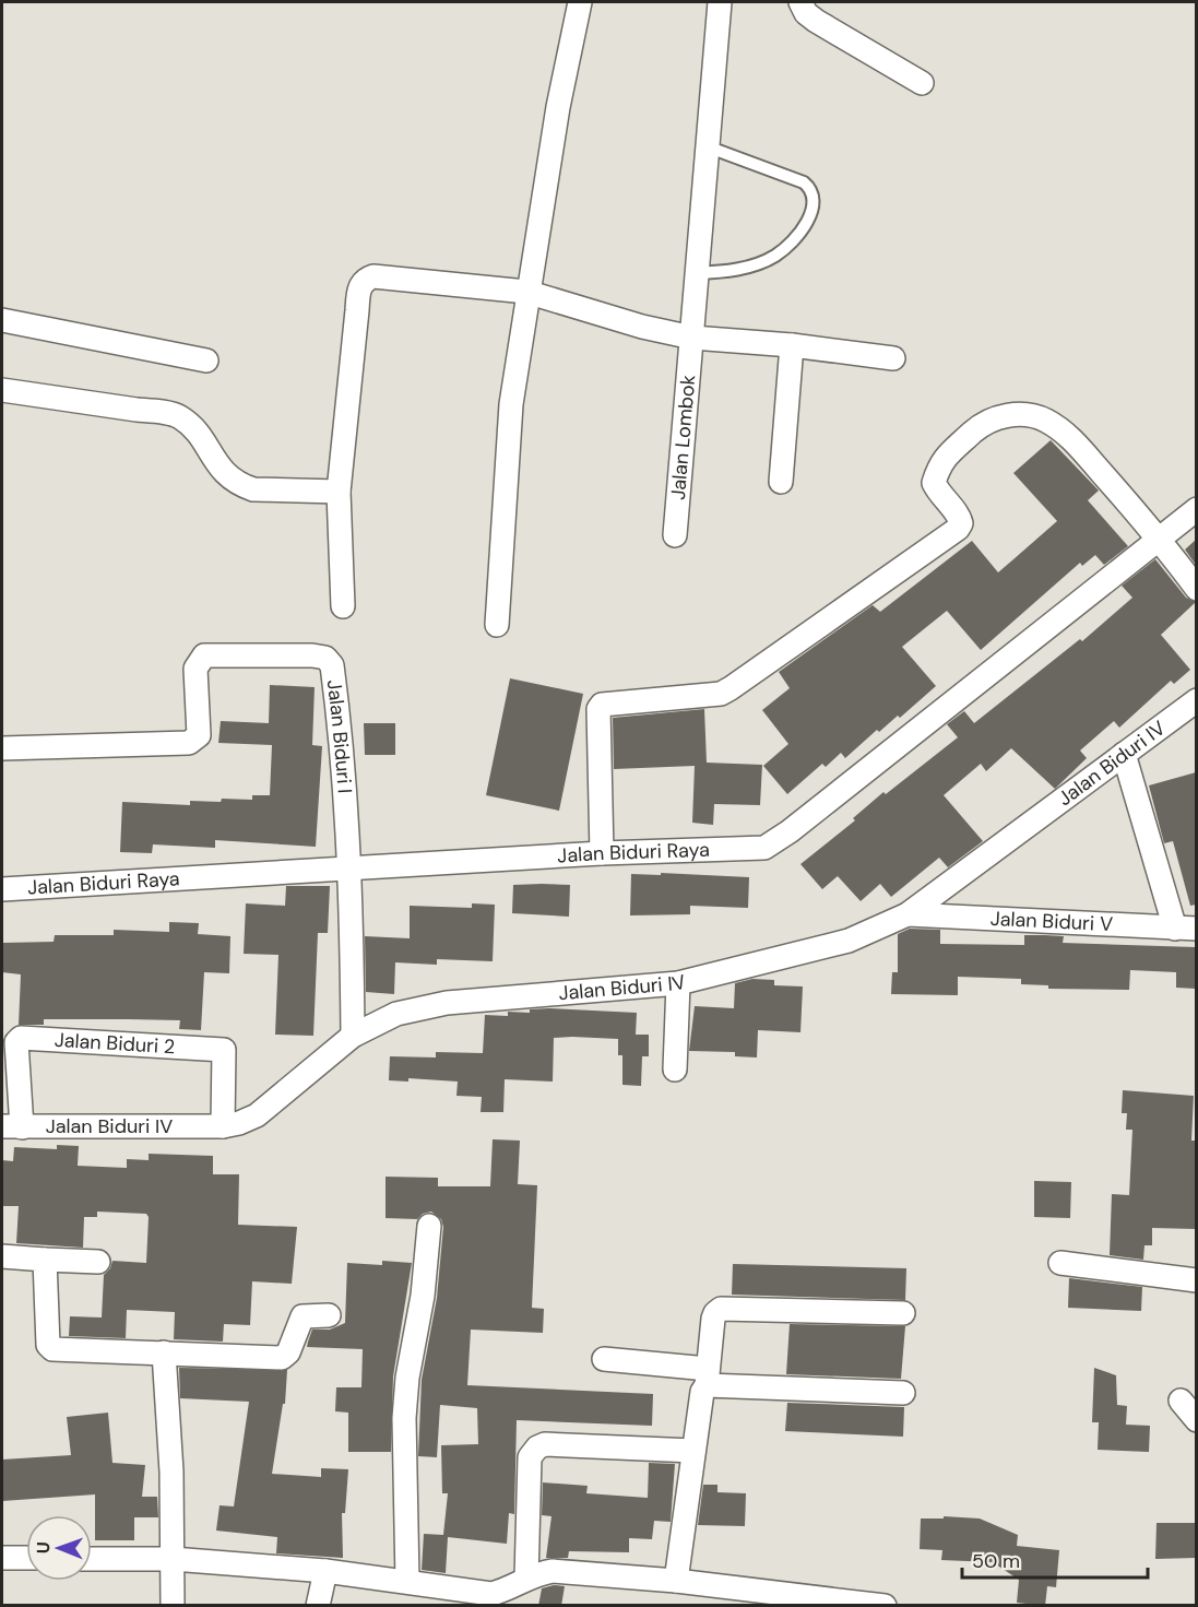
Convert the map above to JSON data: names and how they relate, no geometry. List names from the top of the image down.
{
  "streets": {
    "street": [
      "Jalan Lombok",
      "Jalan Biduri I",
      "Jalan Biduri IV",
      "Jalan Biduri Raya",
      "Jalan Biduri V",
      "Jalan Biduri 2"
    ]
  },
  "crossings": [
    ["Jalan Biduri I", "Jalan Biduri Raya"],
    ["Jalan Biduri IV", "Jalan Biduri V"],
    ["Jalan Biduri IV", "Jalan Biduri 2"]
  ],
  "scale_bar": "50 m",
  "north": "left"
}
